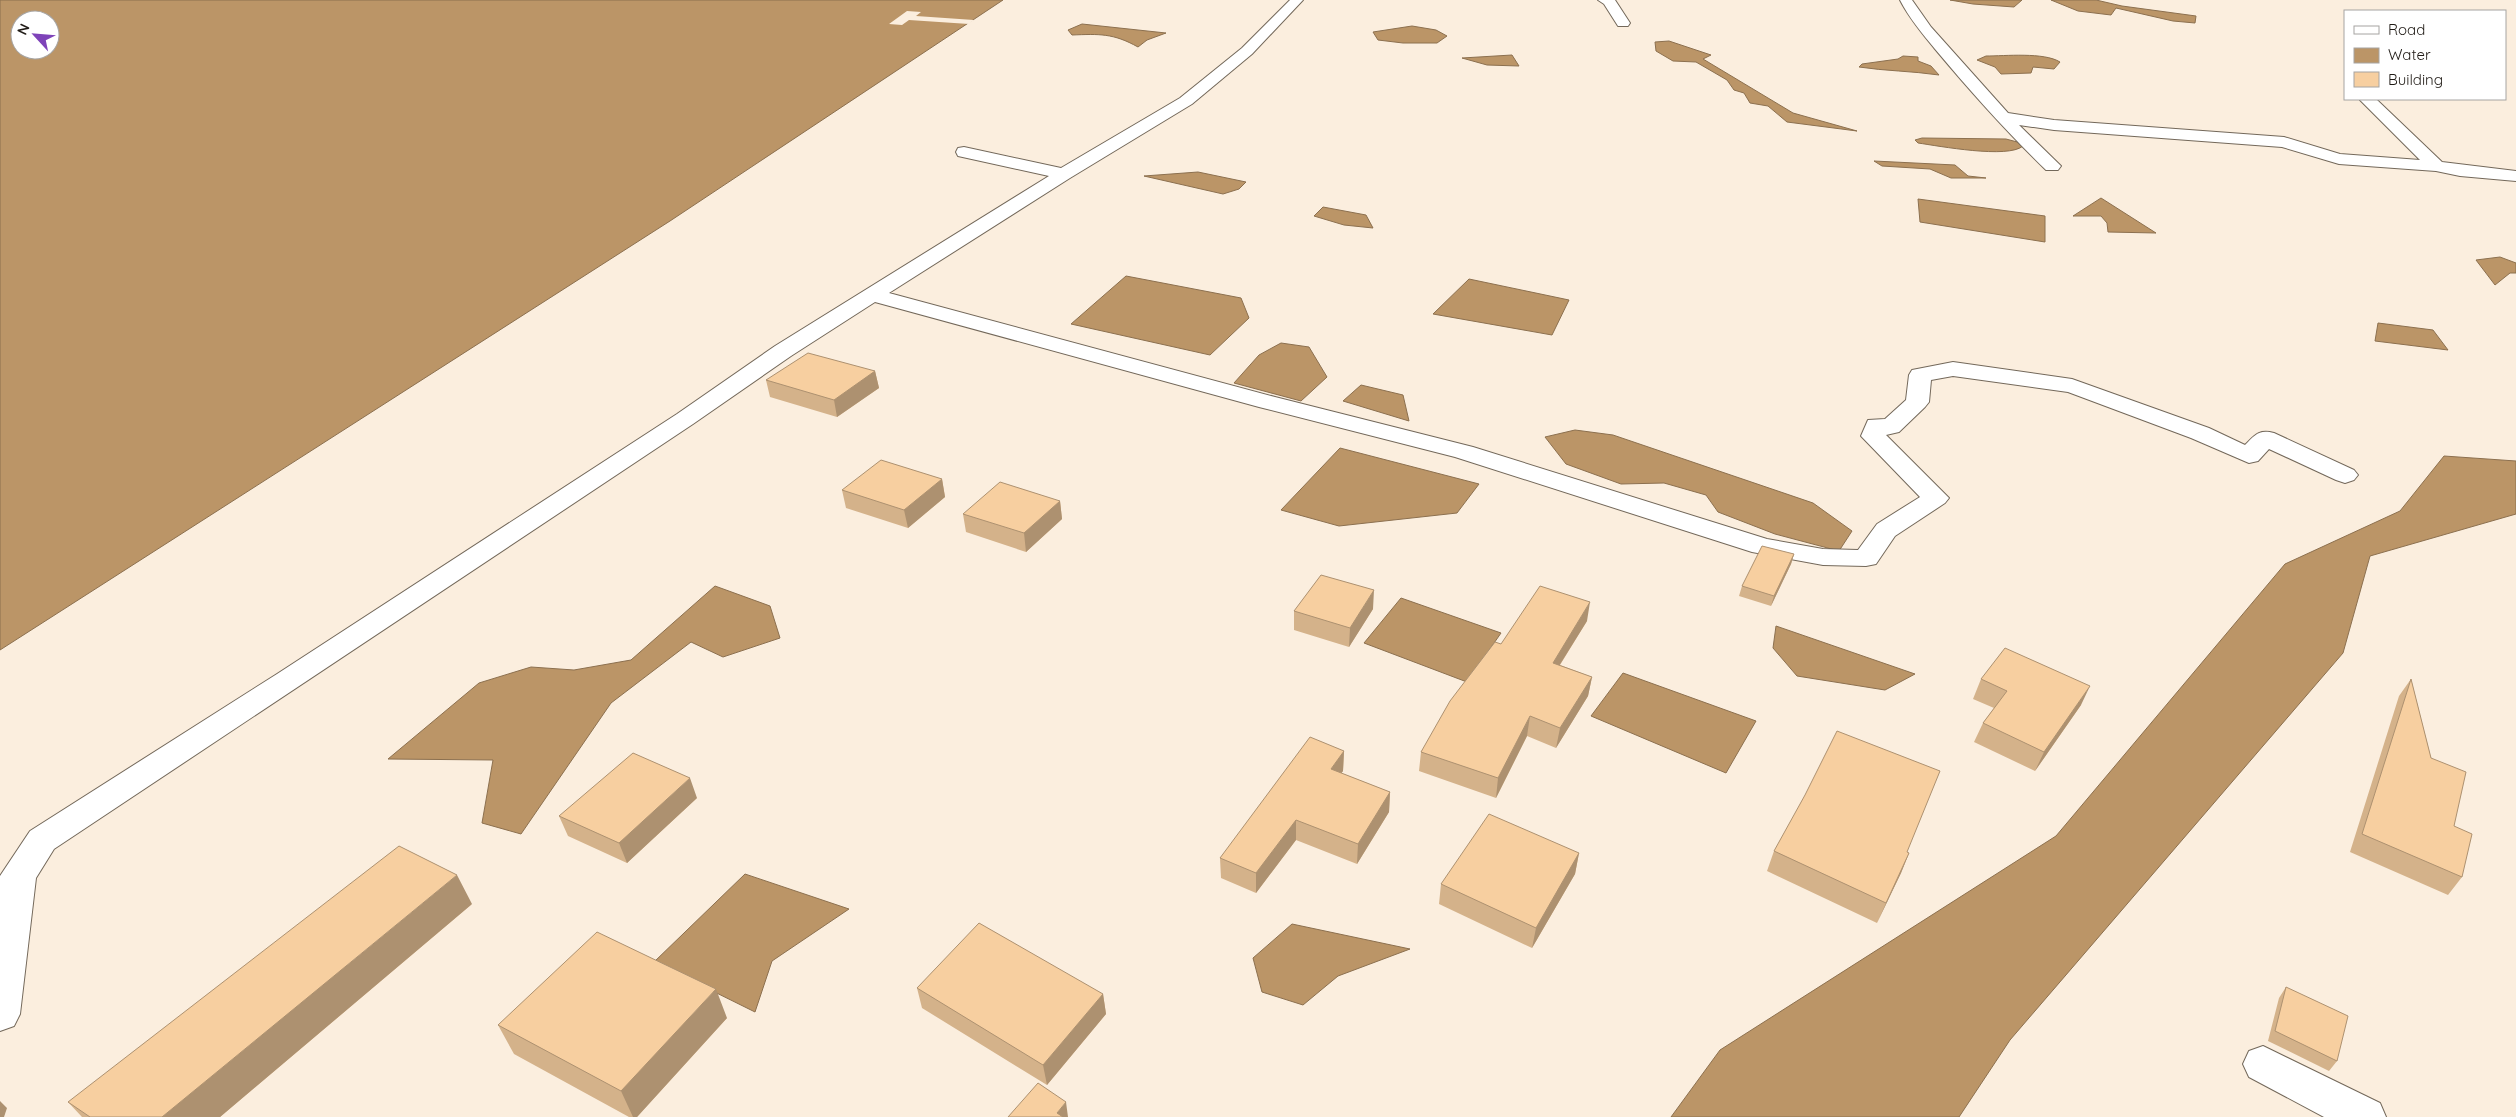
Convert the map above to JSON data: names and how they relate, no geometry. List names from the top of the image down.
{
  "legend": ["Road", "Water", "Building"],
  "north": "top left"
}
